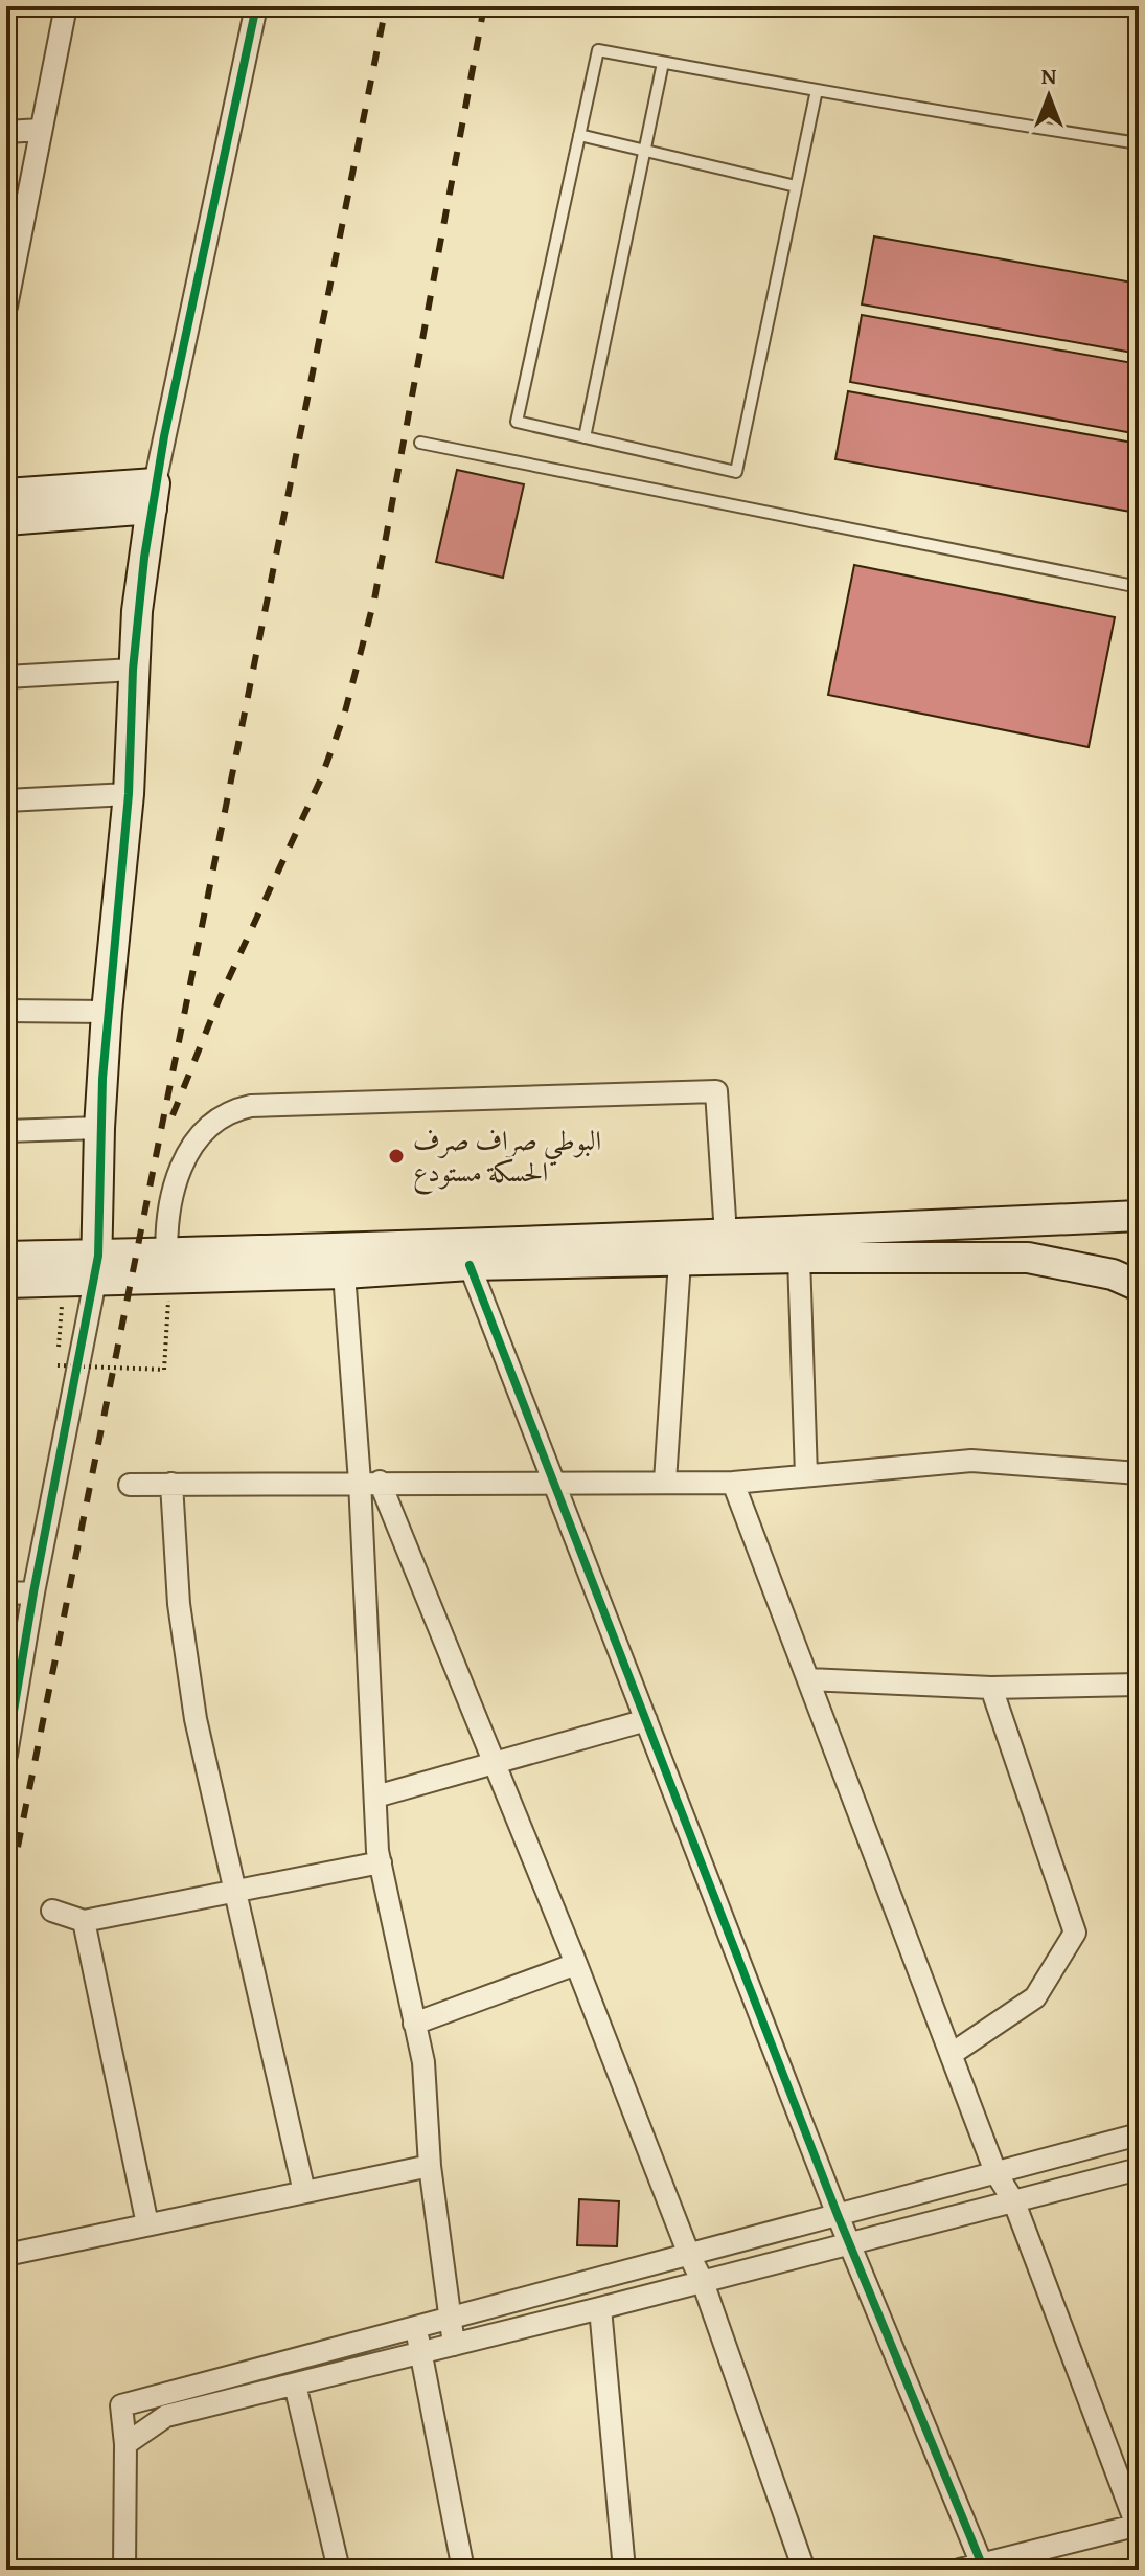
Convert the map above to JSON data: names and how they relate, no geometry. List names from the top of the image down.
{
  "places": ["البوطي صراف صرف الحسكة مستودع"],
  "north": "top"
}
